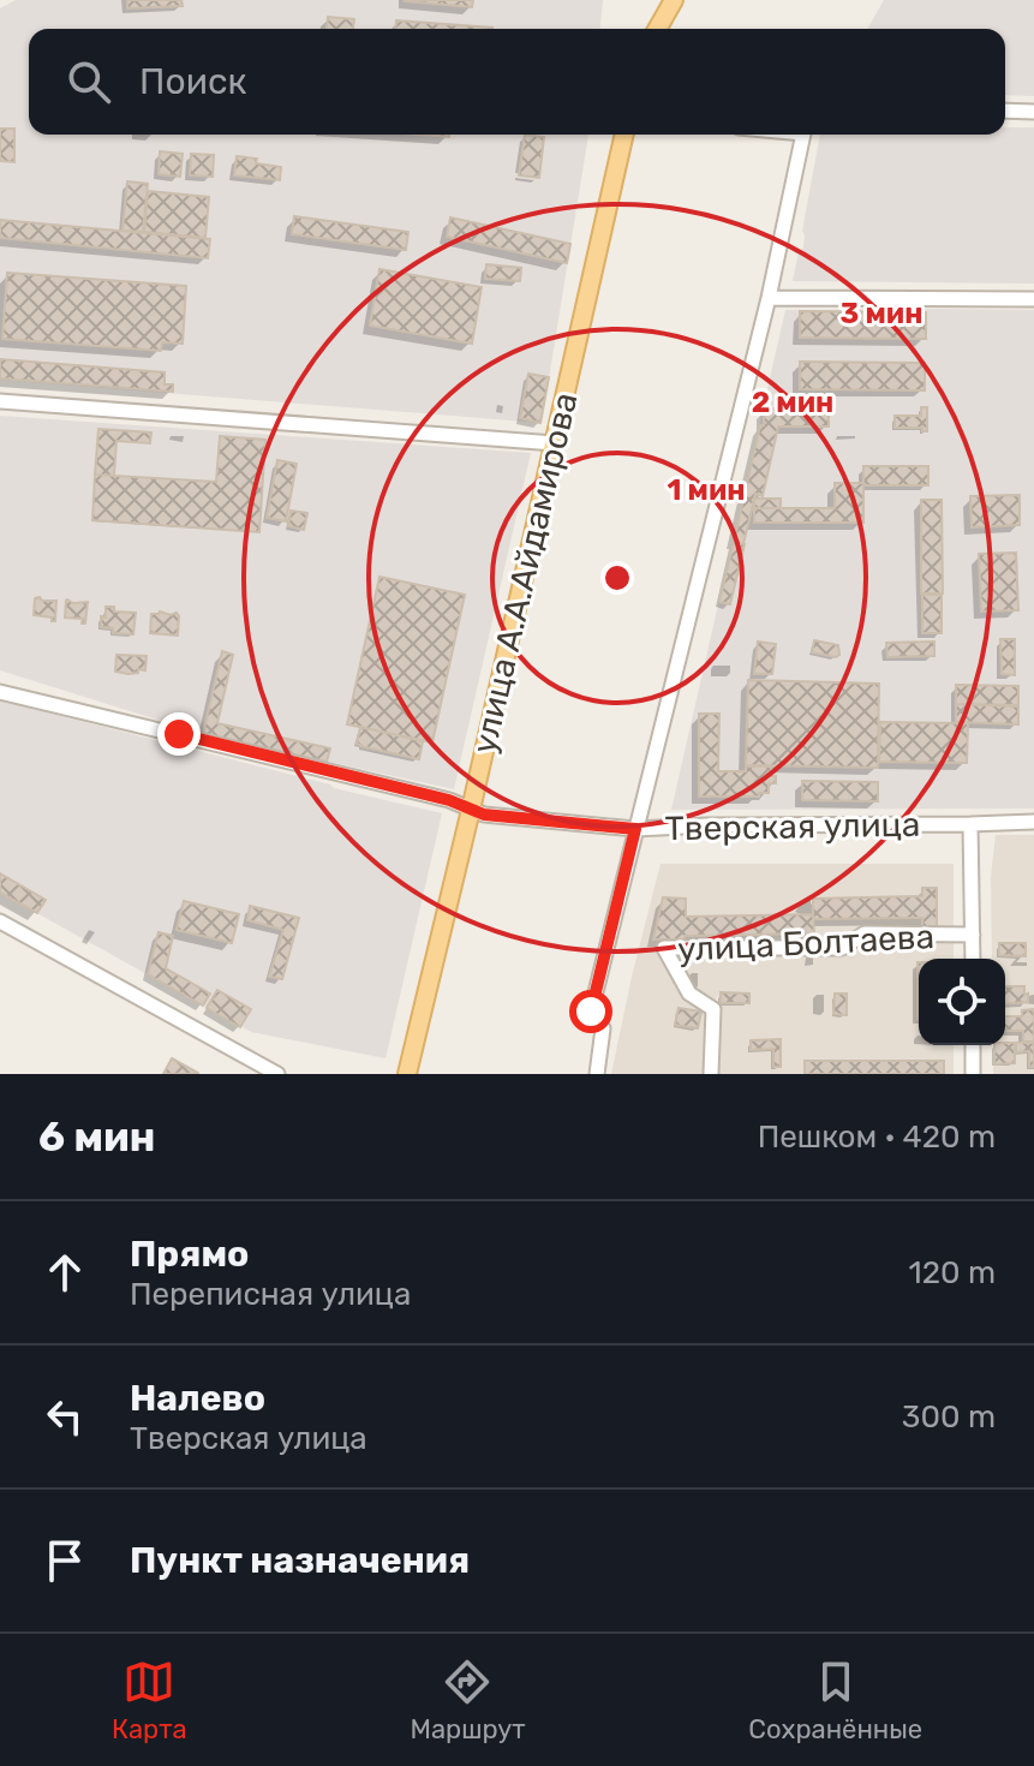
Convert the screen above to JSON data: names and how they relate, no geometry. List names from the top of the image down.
{
  "streets": {
    "main road": ["улица А.А.Айдамирова"],
    "street": ["Тверская улица", "улица Болтаева"]
  },
  "crossings": [
    ["улица А.А.Айдамирова", "Тверская улица"]
  ],
  "page": {
    "search": "Поиск",
    "heading": ["6 мин", "Пешком · 420 m"],
    "list": [
      ["Прямо", "Переписная улица", "120 m"],
      ["Налево", "Тверская улица", "300 m"],
      "Пункт назначения"
    ],
    "nav": ["Карта", "Маршрут", "Сохранённые"]
  },
  "rings": ["3 мин", "2 мин", "1 мин"]
}
